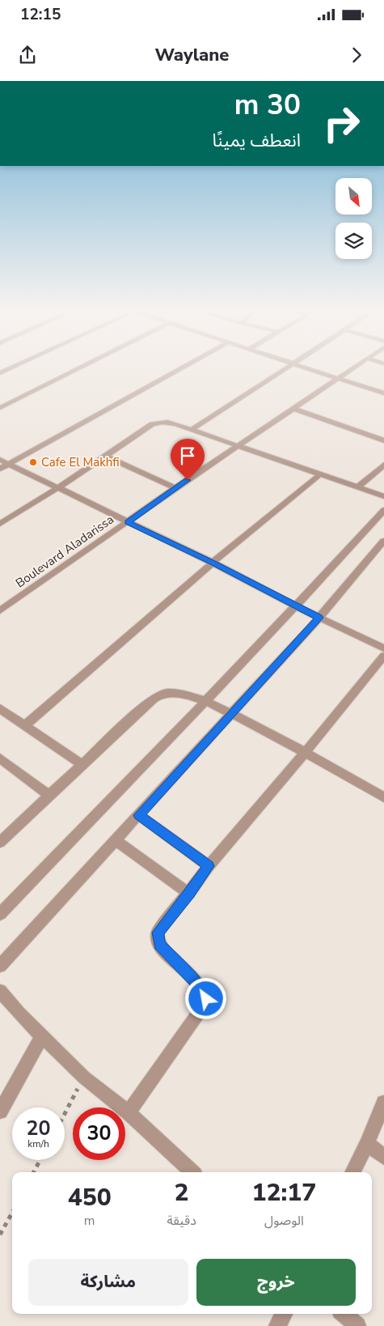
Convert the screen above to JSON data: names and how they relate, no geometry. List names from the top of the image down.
{
  "streets": {
    "street": ["Boulevard Aladarissa"]
  },
  "places": ["Cafe El Makhfi"],
  "north": "bottom right",
  "page": {
    "status": "12:15",
    "header": "Waylane",
    "turn": ["30 m", "انعطف يمينًا"],
    "speed": "20 km/h",
    "limit": "30",
    "eta": [
      "12:17",
      "الوصول",
      "2",
      "دقيقة",
      "450",
      "m"
    ],
    "buttons": ["خروج", "مشاركة"]
  }
}
